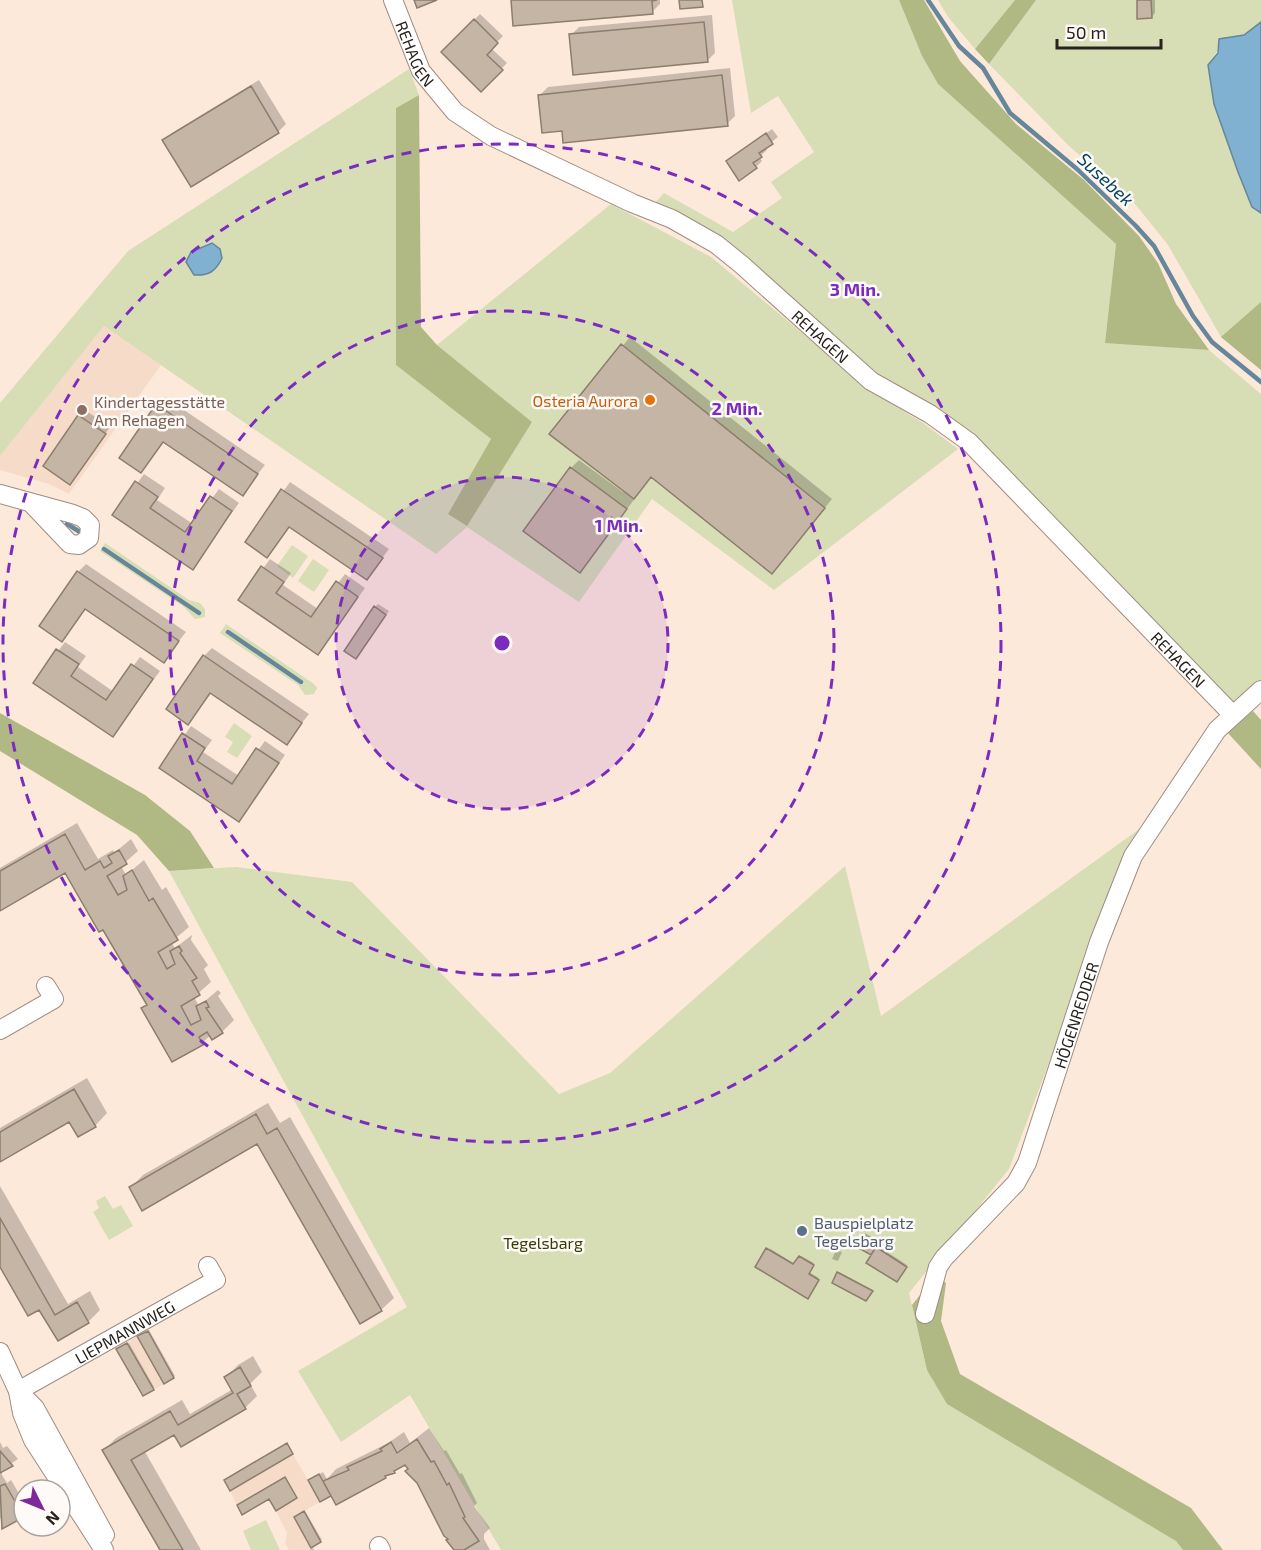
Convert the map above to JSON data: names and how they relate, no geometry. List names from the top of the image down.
{
  "streets": {
    "street": ["REHAGEN", "HÖGENREDDER", "LIEPMANNWEG"]
  },
  "crossings": [
    ["REHAGEN", "HÖGENREDDER"]
  ],
  "water": ["Susebek"],
  "parks": ["Tegelsbarg"],
  "places": ["Osteria Aurora", "Kindertagesstätte Am Rehagen", "Bauspielplatz Tegelsbarg"],
  "scale_bar": "50 m",
  "north": "bottom right",
  "rings": ["3 Min.", "2 Min.", "1 Min."]
}
